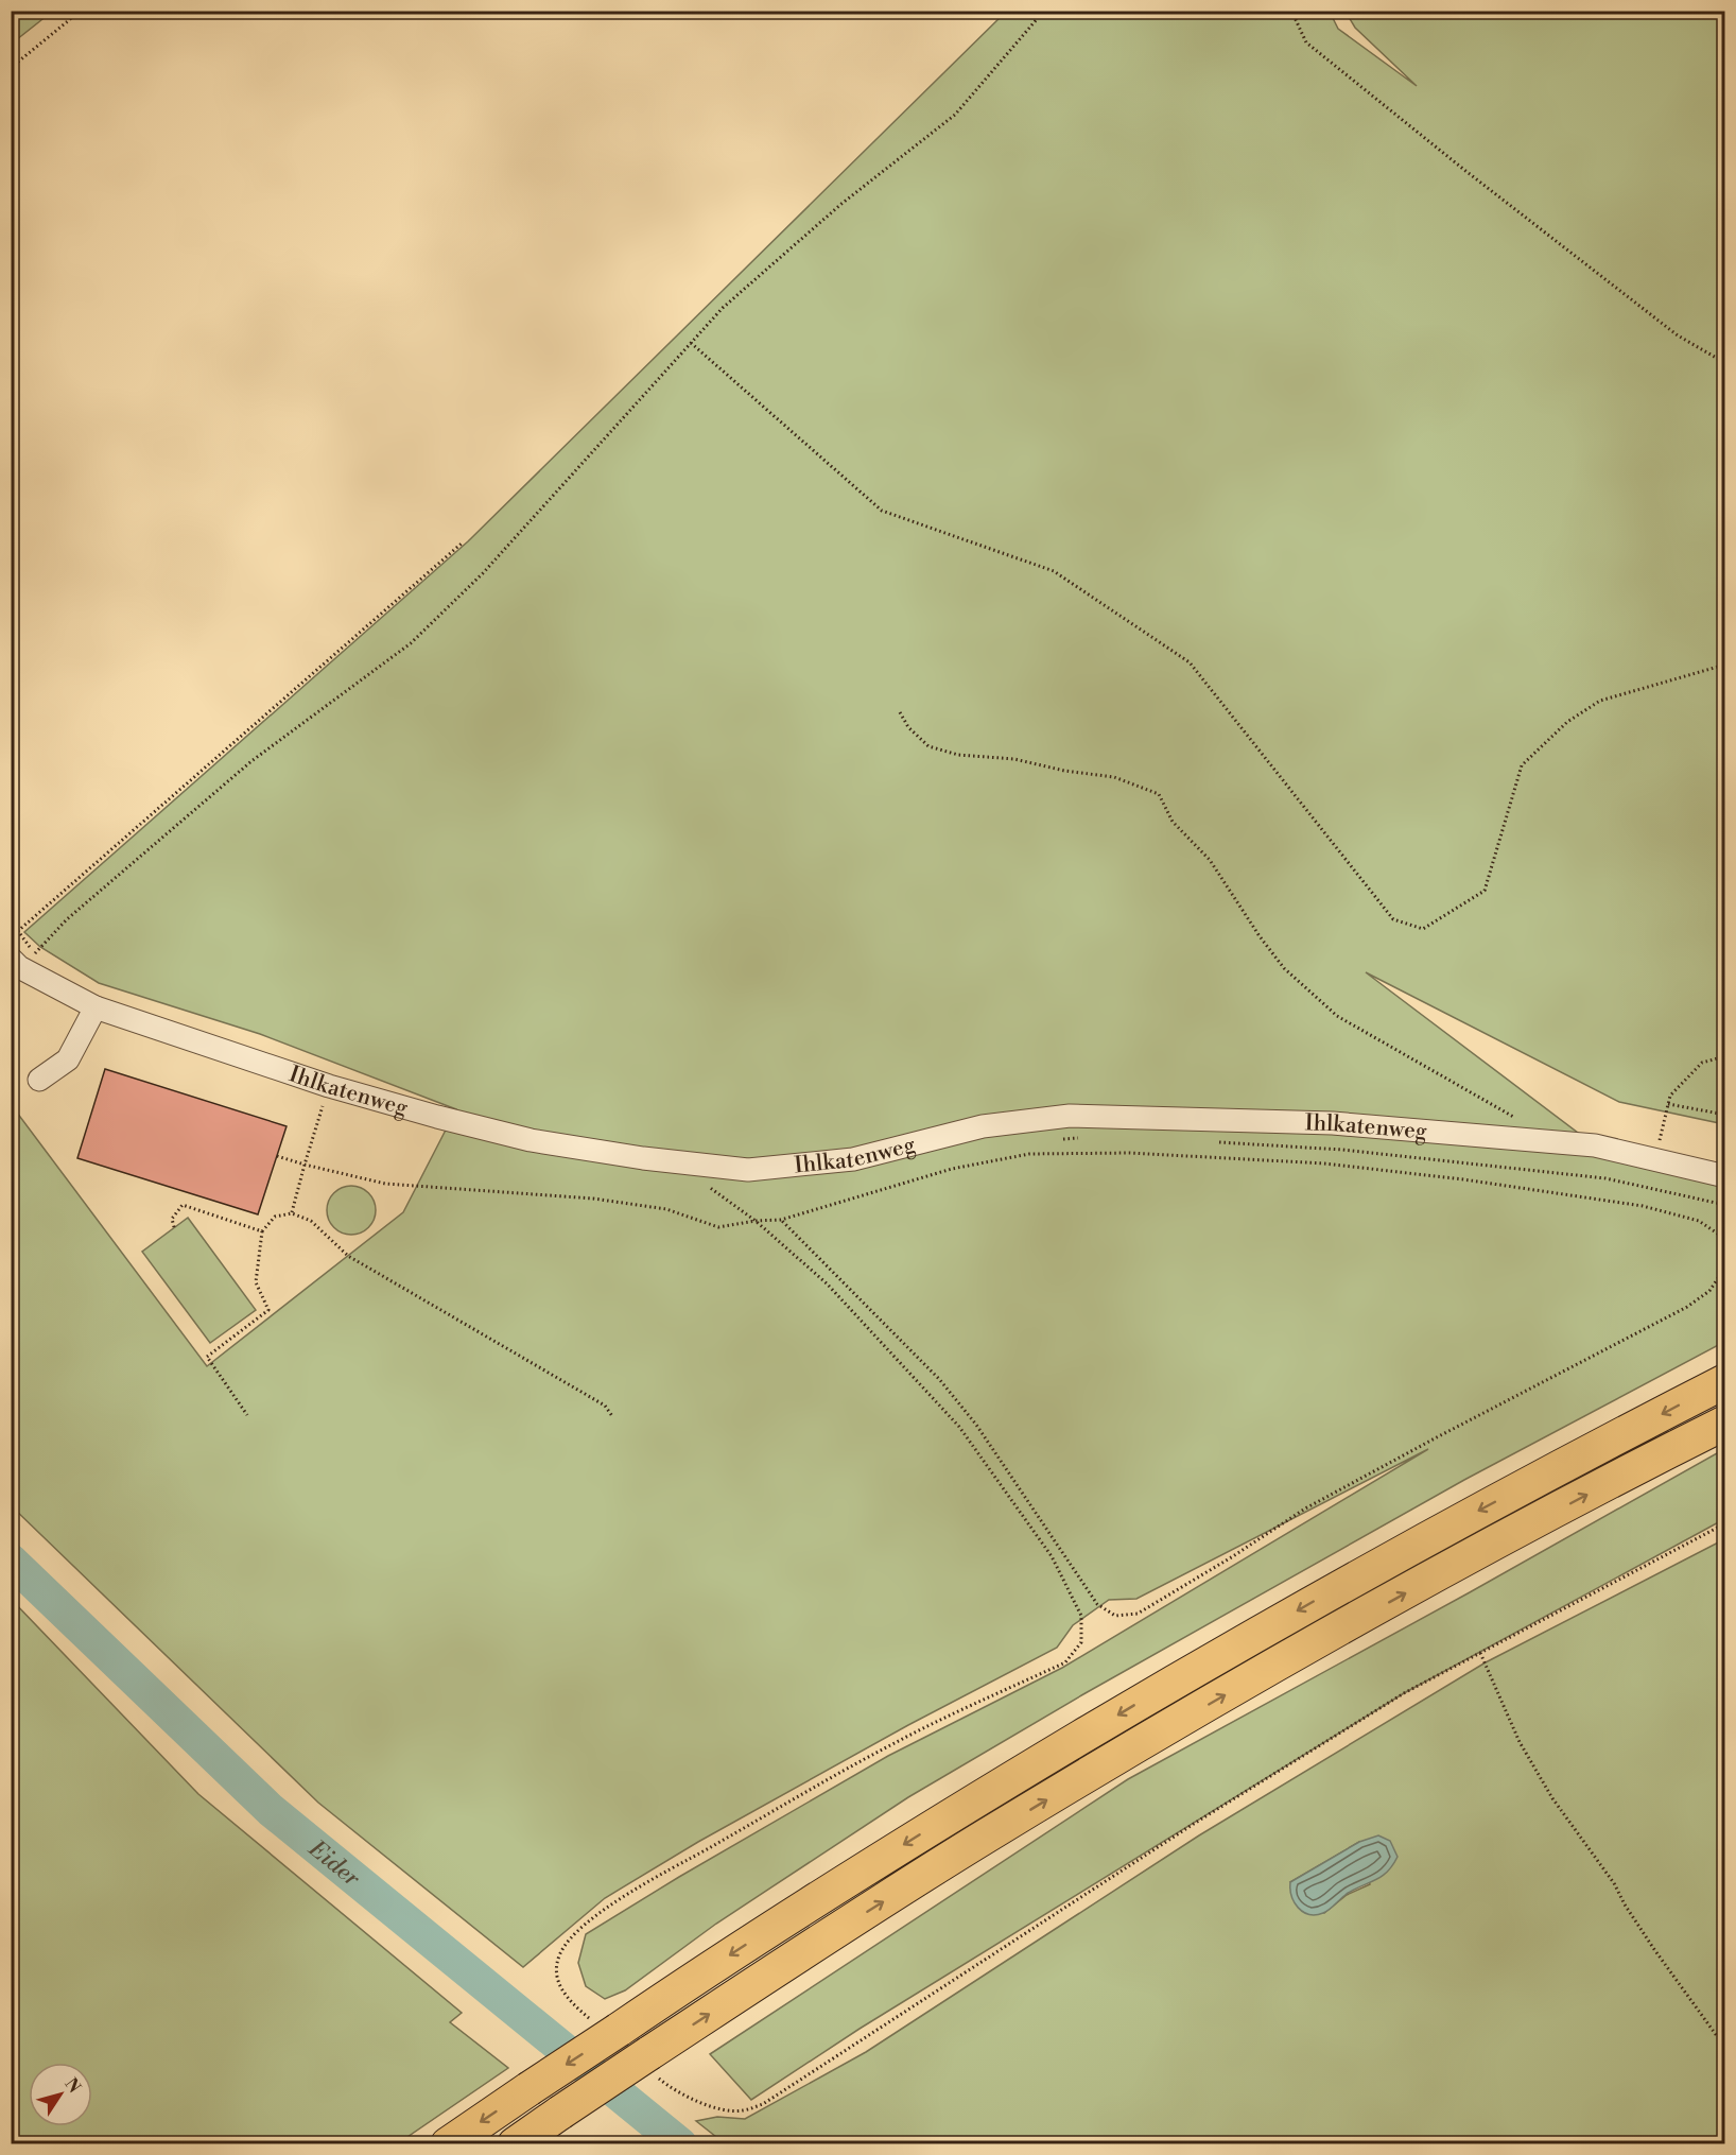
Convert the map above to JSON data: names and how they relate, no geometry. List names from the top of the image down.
{
  "streets": {
    "street": ["Ihlkatenweg"]
  },
  "water": ["Eider"],
  "north": "top right"
}
